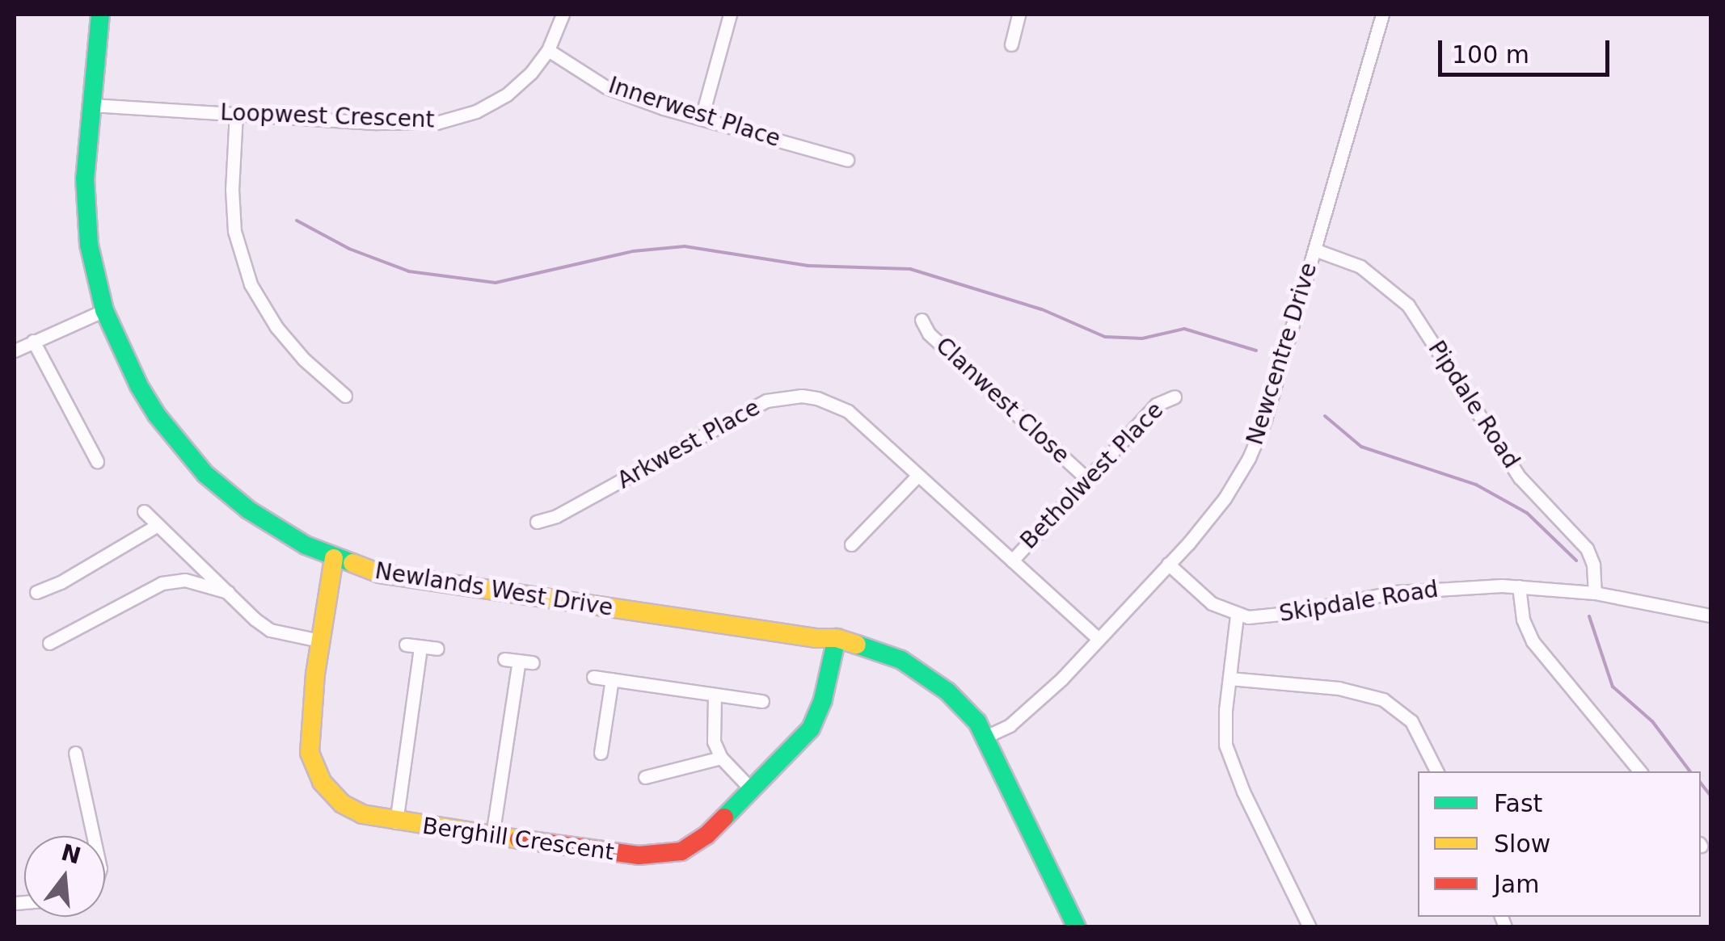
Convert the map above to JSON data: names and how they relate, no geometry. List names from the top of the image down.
{
  "streets": {
    "street": [
      "Innerwest Place",
      "Loopwest Crescent",
      "Newcentre Drive",
      "Clanwest Close",
      "Pipdale Road",
      "Arkwest Place",
      "Betholwest Place",
      "Newlands West Drive",
      "Skipdale Road",
      "Berghill Crescent"
    ]
  },
  "crossings": [
    ["Innerwest Place", "Loopwest Crescent"],
    ["Loopwest Crescent", "Newlands West Drive"],
    ["Newcentre Drive", "Pipdale Road"],
    ["Newcentre Drive", "Arkwest Place"],
    ["Newcentre Drive", "Newlands West Drive"],
    ["Clanwest Close", "Betholwest Place"],
    ["Pipdale Road", "Skipdale Road"],
    ["Arkwest Place", "Betholwest Place"],
    ["Newlands West Drive", "Berghill Crescent"]
  ],
  "legend": ["Fast", "Slow", "Jam"],
  "scale_bar": "100 m",
  "north": "top"
}
